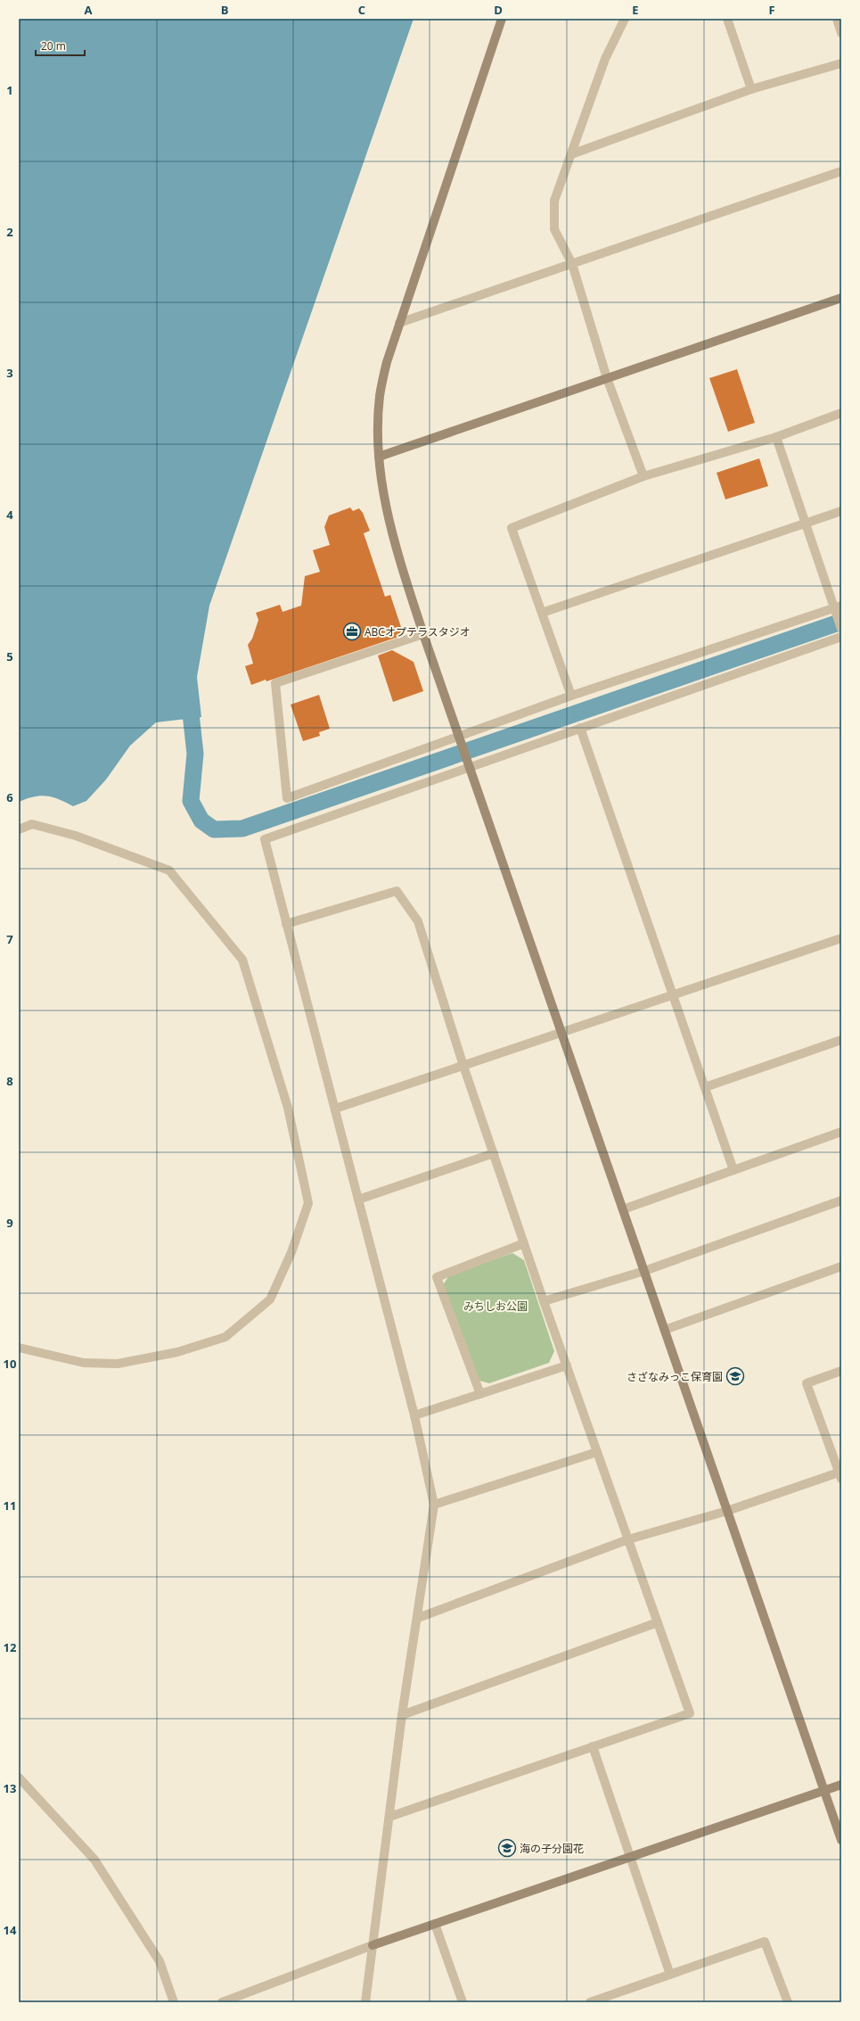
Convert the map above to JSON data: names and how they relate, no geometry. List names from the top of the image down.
{
  "parks": ["みちしお公園"],
  "places": {
    "office": ["ABCオプテラスタジオ"],
    "school or university": ["さざなみっこ保育園", "海の子分園花"]
  },
  "scale_bar": "20 m",
  "grid": {
    "columns": [
      "A",
      "B",
      "C",
      "D",
      "E",
      "F"
    ],
    "rows": [
      "1",
      "2",
      "3",
      "4",
      "5",
      "6",
      "7",
      "8",
      "9",
      "10",
      "11",
      "12",
      "13",
      "14"
    ]
  }
}
